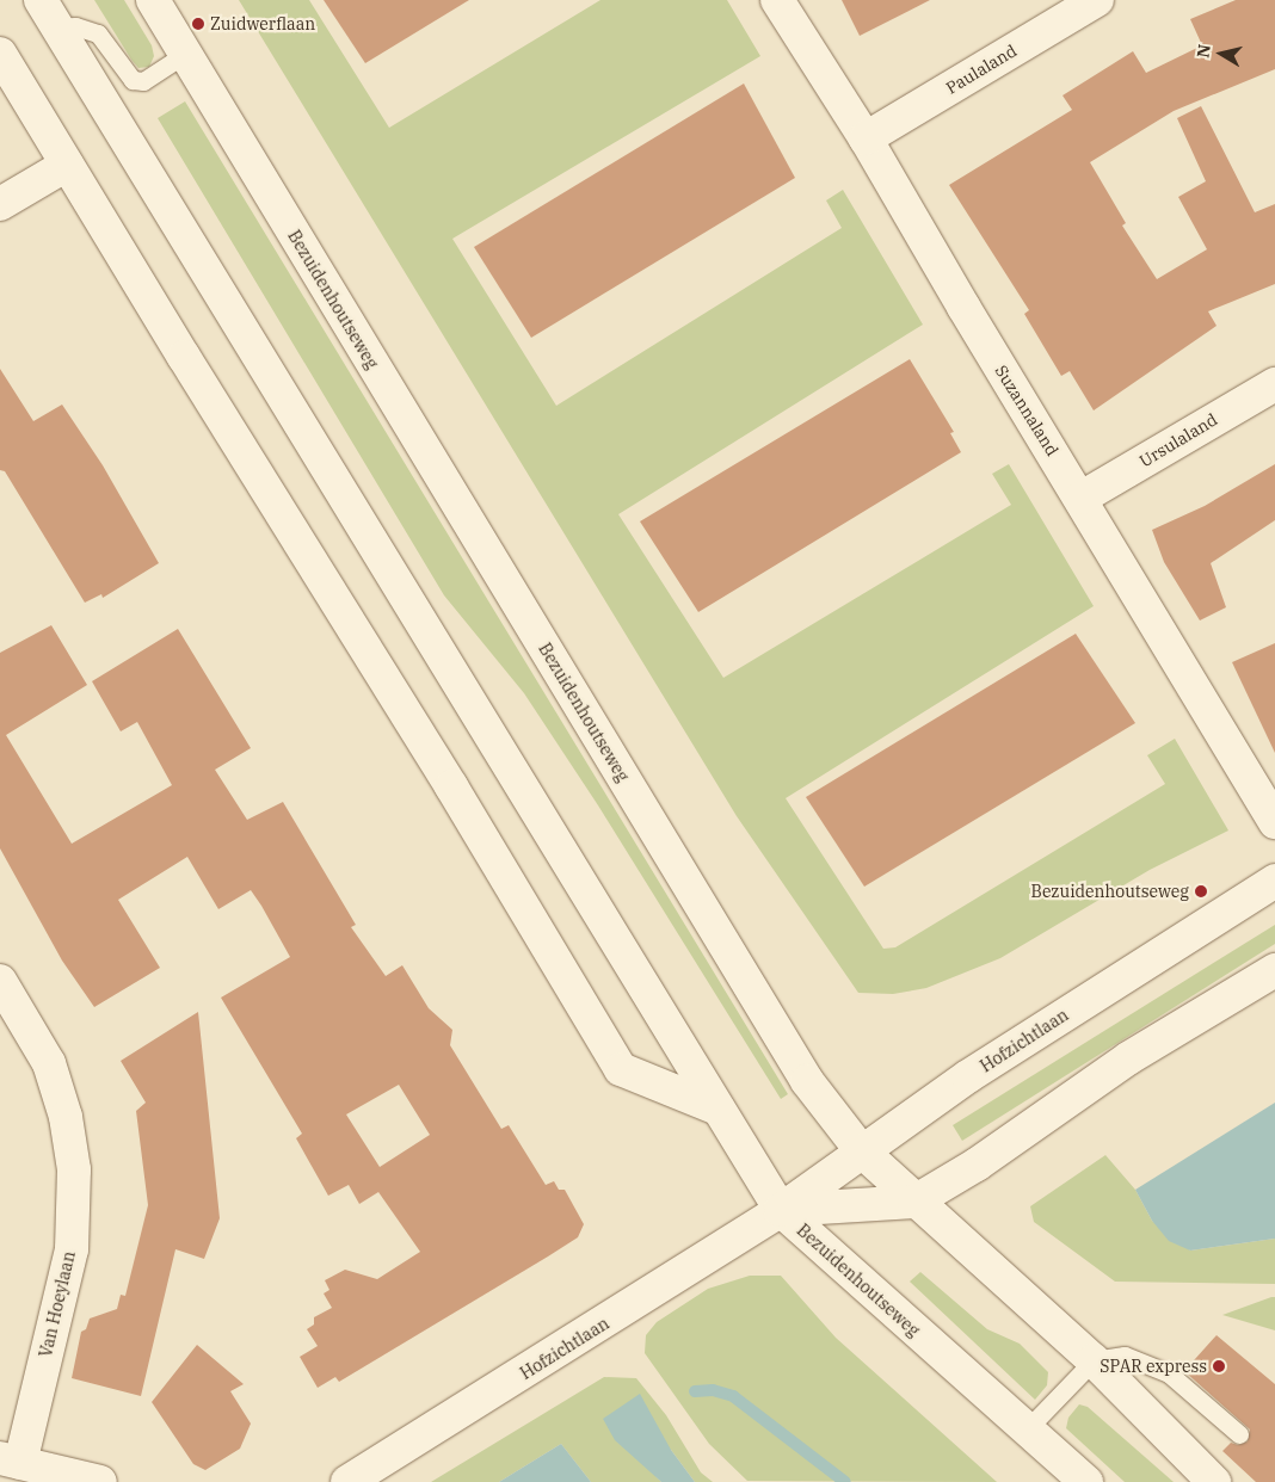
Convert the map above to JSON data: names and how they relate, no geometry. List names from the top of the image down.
{
  "streets": {
    "main road": [
      "Paulaland",
      "Bezuidenhoutseweg",
      "Suzannaland",
      "Ursulaland",
      "Hofzichtlaan",
      "Van Hoeylaan"
    ]
  },
  "crossings": [
    ["Paulaland", "Suzannaland"],
    ["Bezuidenhoutseweg", "Hofzichtlaan"],
    ["Suzannaland", "Ursulaland"]
  ],
  "places": ["Zuidwerflaan", "Bezuidenhoutseweg", "SPAR express"],
  "north": "left"
}
